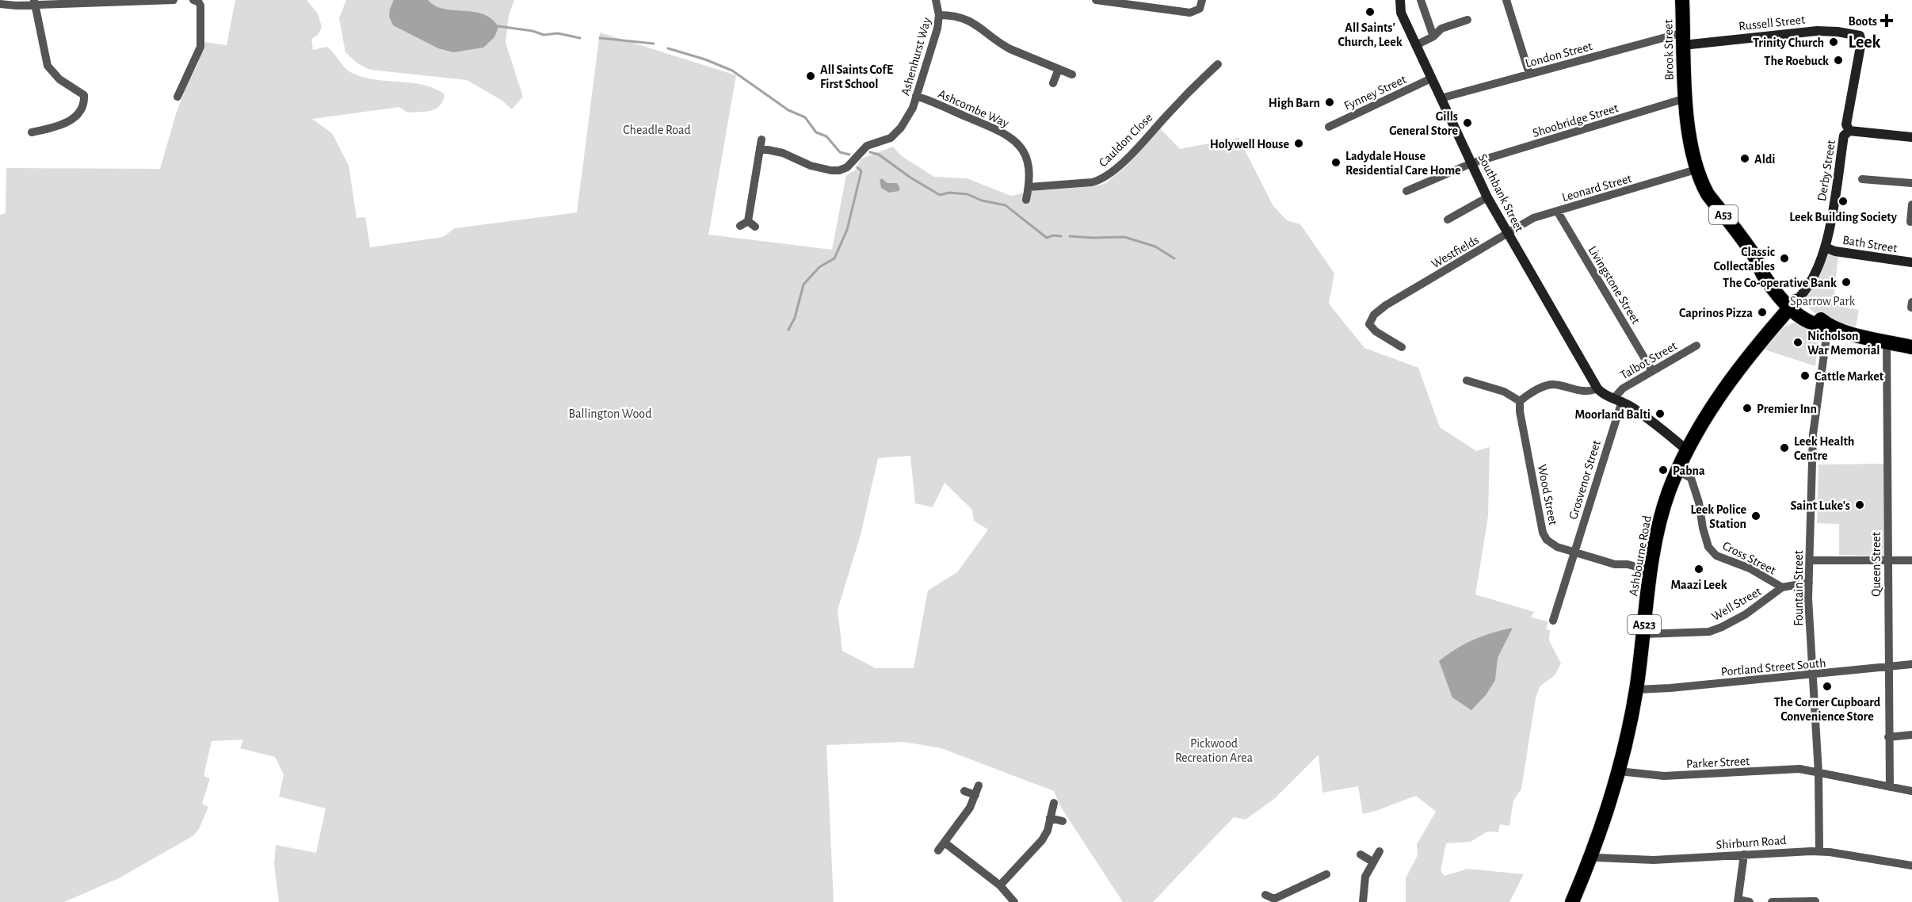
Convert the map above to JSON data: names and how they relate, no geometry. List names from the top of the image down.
{
  "streets": {
    "highway": [
      "Brook Street",
      "A53",
      "Ashbourne Road",
      "A523"
    ],
    "street": [
      "Russell Street",
      "London Street",
      "Ashenhurst Way",
      "Fynney Street",
      "Ashcombe Way",
      "Shoobridge Street",
      "Cauldon Close",
      "Derby Street",
      "Leonard Street",
      "Southbank Street",
      "Bath Street",
      "Westfields",
      "Livingstone Street",
      "Talbot Street",
      "Grosvenor Street",
      "Wood Street",
      "Cross Street",
      "Queen Street",
      "Fountain Street",
      "Well Street",
      "Portland Street South",
      "Parker Street",
      "Shirburn Road"
    ]
  },
  "crossings": [
    ["Russell Street", "Brook Street"],
    ["Russell Street", "London Street"],
    ["Russell Street", "Derby Street"],
    ["Brook Street", "London Street"],
    ["Brook Street", "Shoobridge Street"],
    ["Brook Street", "A53"],
    ["London Street", "Southbank Street"],
    ["Ashenhurst Way", "Ashcombe Way"],
    ["Fynney Street", "Southbank Street"],
    ["Ashcombe Way", "Cauldon Close"],
    ["Shoobridge Street", "Southbank Street"],
    ["Shoobridge Street", "A53"],
    ["Derby Street", "A53"],
    ["Derby Street", "Bath Street"],
    ["Derby Street", "Ashbourne Road"],
    ["Leonard Street", "Southbank Street"],
    ["Leonard Street", "A53"],
    ["Leonard Street", "Westfields"],
    ["Leonard Street", "Livingstone Street"],
    ["Southbank Street", "Westfields"],
    ["A53", "Ashbourne Road"],
    ["A53", "Queen Street"],
    ["A53", "Fountain Street"],
    ["Livingstone Street", "Talbot Street"],
    ["Talbot Street", "Grosvenor Street"],
    ["Grosvenor Street", "Wood Street"],
    ["Wood Street", "Ashbourne Road"],
    ["Ashbourne Road", "Cross Street"],
    ["Ashbourne Road", "Well Street"],
    ["Ashbourne Road", "Portland Street South"],
    ["Ashbourne Road", "Parker Street"],
    ["Ashbourne Road", "Shirburn Road"],
    ["Cross Street", "Well Street"],
    ["Queen Street", "Portland Street South"],
    ["Queen Street", "Parker Street"],
    ["Fountain Street", "Well Street"],
    ["Fountain Street", "Portland Street South"],
    ["Fountain Street", "Parker Street"],
    ["Fountain Street", "Shirburn Road"]
  ],
  "districts": ["Leek"],
  "parks": [
    "Cheadle Road",
    "Sparrow Park",
    "Ballington Wood",
    "Pickwood Recreation Area"
  ],
  "places": {
    "other": [
      "All Saints' Church, Leek",
      "Trinity Church",
      "The Roebuck",
      "All Saints CofE First School",
      "High Barn",
      "Gills General Store",
      "Holywell House",
      "Aldi",
      "Ladydale House Residential Care Home",
      "Leek Building Society",
      "Classic Collectables",
      "The Co-operative Bank",
      "Caprinos Pizza",
      "Nicholson War Memorial",
      "Cattle Market",
      "Premier Inn",
      "Moorland Balti",
      "Leek Health Centre",
      "Pabna",
      "Saint Luke's",
      "Leek Police Station",
      "Maazi Leek",
      "The Corner Cupboard Convenience Store"
    ],
    "health": ["Boots"]
  }
}
